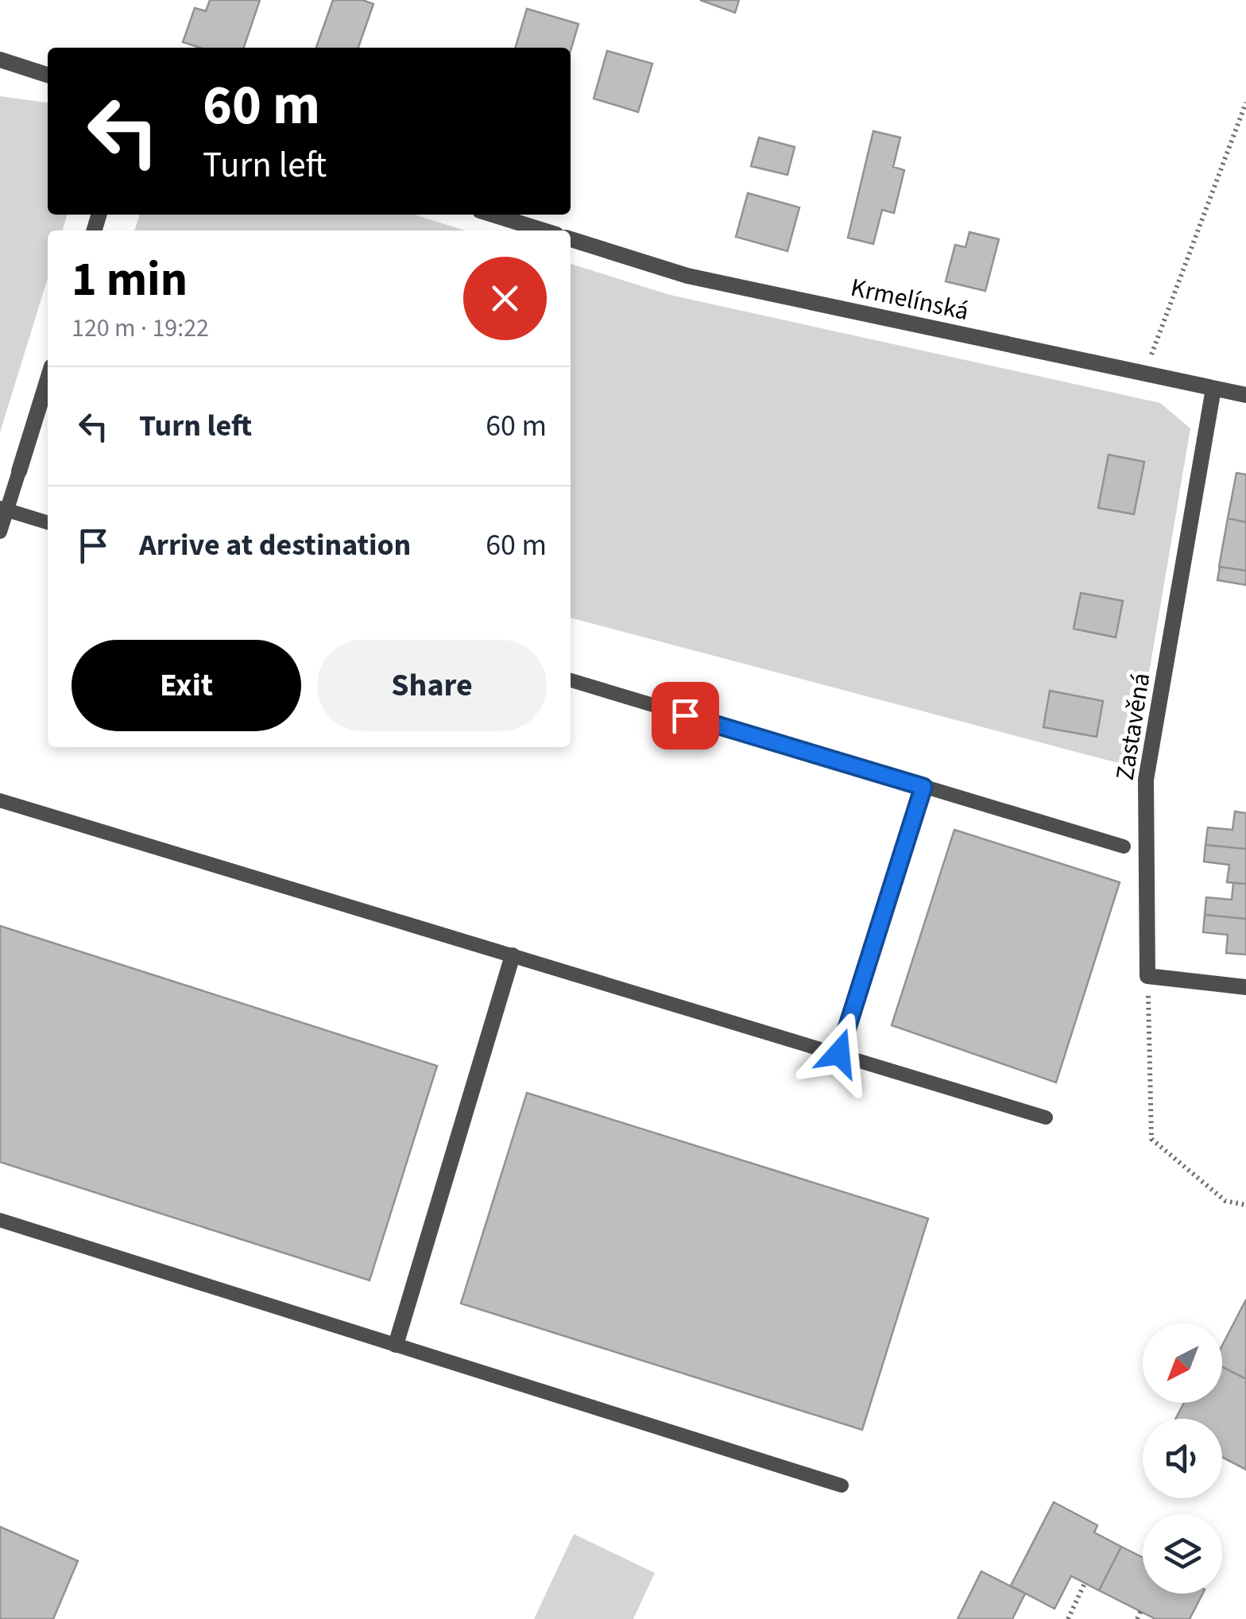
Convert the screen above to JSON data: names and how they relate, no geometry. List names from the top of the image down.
{
  "streets": {
    "street": ["Krmelínská", "Zastavěná"]
  },
  "crossings": [
    ["Krmelínská", "Zastavěná"]
  ],
  "north": "bottom left",
  "page": {
    "turn": ["60 m", "Turn left"],
    "heading": ["1 min", "120 m · 19:22"],
    "list": [
      {
        "name": "Turn left",
        "value": "60 m"
      },
      {
        "name": "Arrive at destination",
        "value": "60 m"
      }
    ],
    "buttons": ["Exit", "Share"]
  }
}
